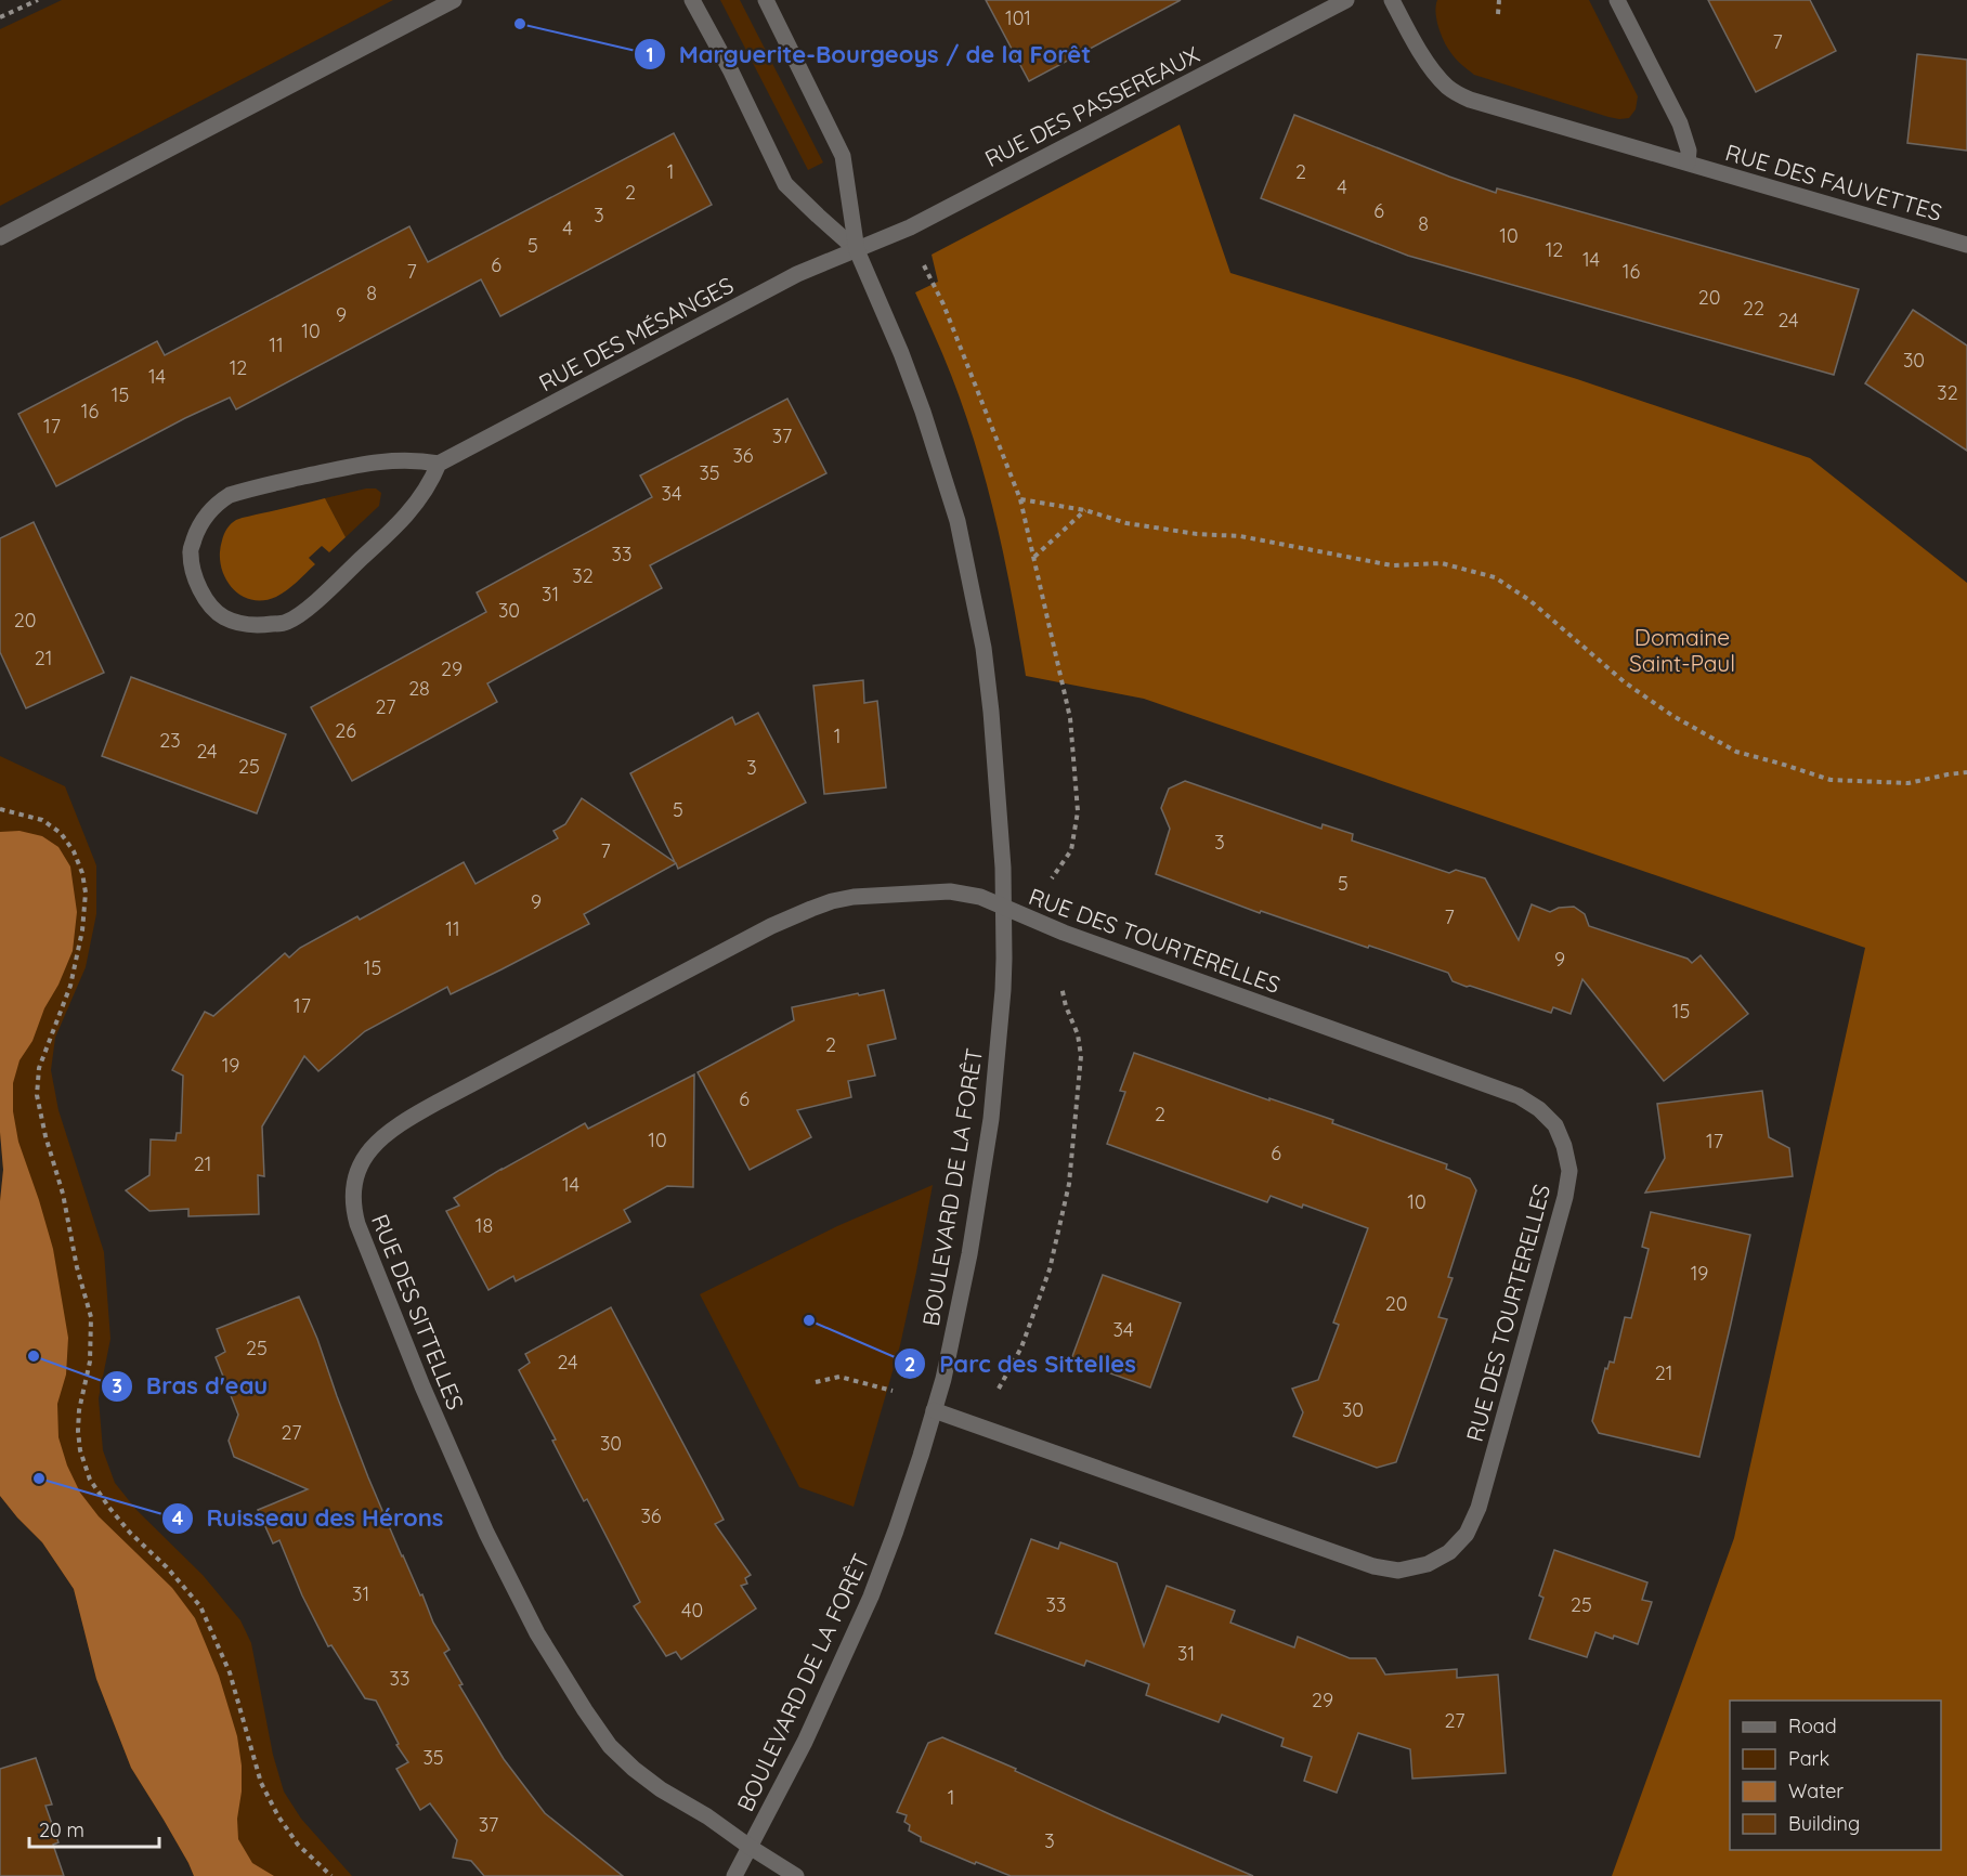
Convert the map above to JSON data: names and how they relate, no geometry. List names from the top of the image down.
{
  "streets": {
    "street": [
      "RUE DES PASSEREAUX",
      "RUE DES FAUVETTES",
      "RUE DES MÉSANGES",
      "RUE DES TOURTERELLES",
      "BOULEVARD DE LA FORÊT",
      "RUE DES SITTELLES"
    ]
  },
  "crossings": [
    ["RUE DES PASSEREAUX", "RUE DES MÉSANGES"],
    ["RUE DES PASSEREAUX", "BOULEVARD DE LA FORÊT"],
    ["RUE DES MÉSANGES", "BOULEVARD DE LA FORÊT"],
    ["RUE DES TOURTERELLES", "BOULEVARD DE LA FORÊT"],
    ["RUE DES TOURTERELLES", "RUE DES SITTELLES"],
    ["BOULEVARD DE LA FORÊT", "RUE DES SITTELLES"]
  ],
  "parks": ["Domaine Saint-Paul"],
  "places": [
    "Marguerite-Bourgeoys / de la Forêt",
    "Parc des Sittelles",
    "Bras d'eau",
    "Ruisseau des Hérons"
  ],
  "house_numbers": [
    "101",
    "7",
    "1",
    "2",
    "4",
    "2",
    "6",
    "3",
    "8",
    "4",
    "10",
    "5",
    "12",
    "14",
    "6",
    "7",
    "16",
    "8",
    "20",
    "22",
    "9",
    "24",
    "10",
    "11",
    "30",
    "12",
    "14",
    "32",
    "15",
    "16",
    "17",
    "37",
    "36",
    "35",
    "34",
    "33",
    "32",
    "31",
    "30",
    "20",
    "21",
    "29",
    "28",
    "27",
    "26",
    "1",
    "23",
    "24",
    "25",
    "3",
    "5",
    "3",
    "7",
    "5",
    "9",
    "7",
    "11",
    "9",
    "15",
    "17",
    "15",
    "2",
    "19",
    "6",
    "2",
    "10",
    "17",
    "6",
    "21",
    "14",
    "10",
    "18",
    "19",
    "20",
    "34",
    "25",
    "24",
    "21",
    "30",
    "27",
    "30",
    "36",
    "31",
    "33",
    "25",
    "40",
    "31",
    "33",
    "29",
    "27",
    "35",
    "1",
    "37",
    "3"
  ],
  "legend": [
    "Road",
    "Park",
    "Water",
    "Building"
  ],
  "scale_bar": "20 m"
}
